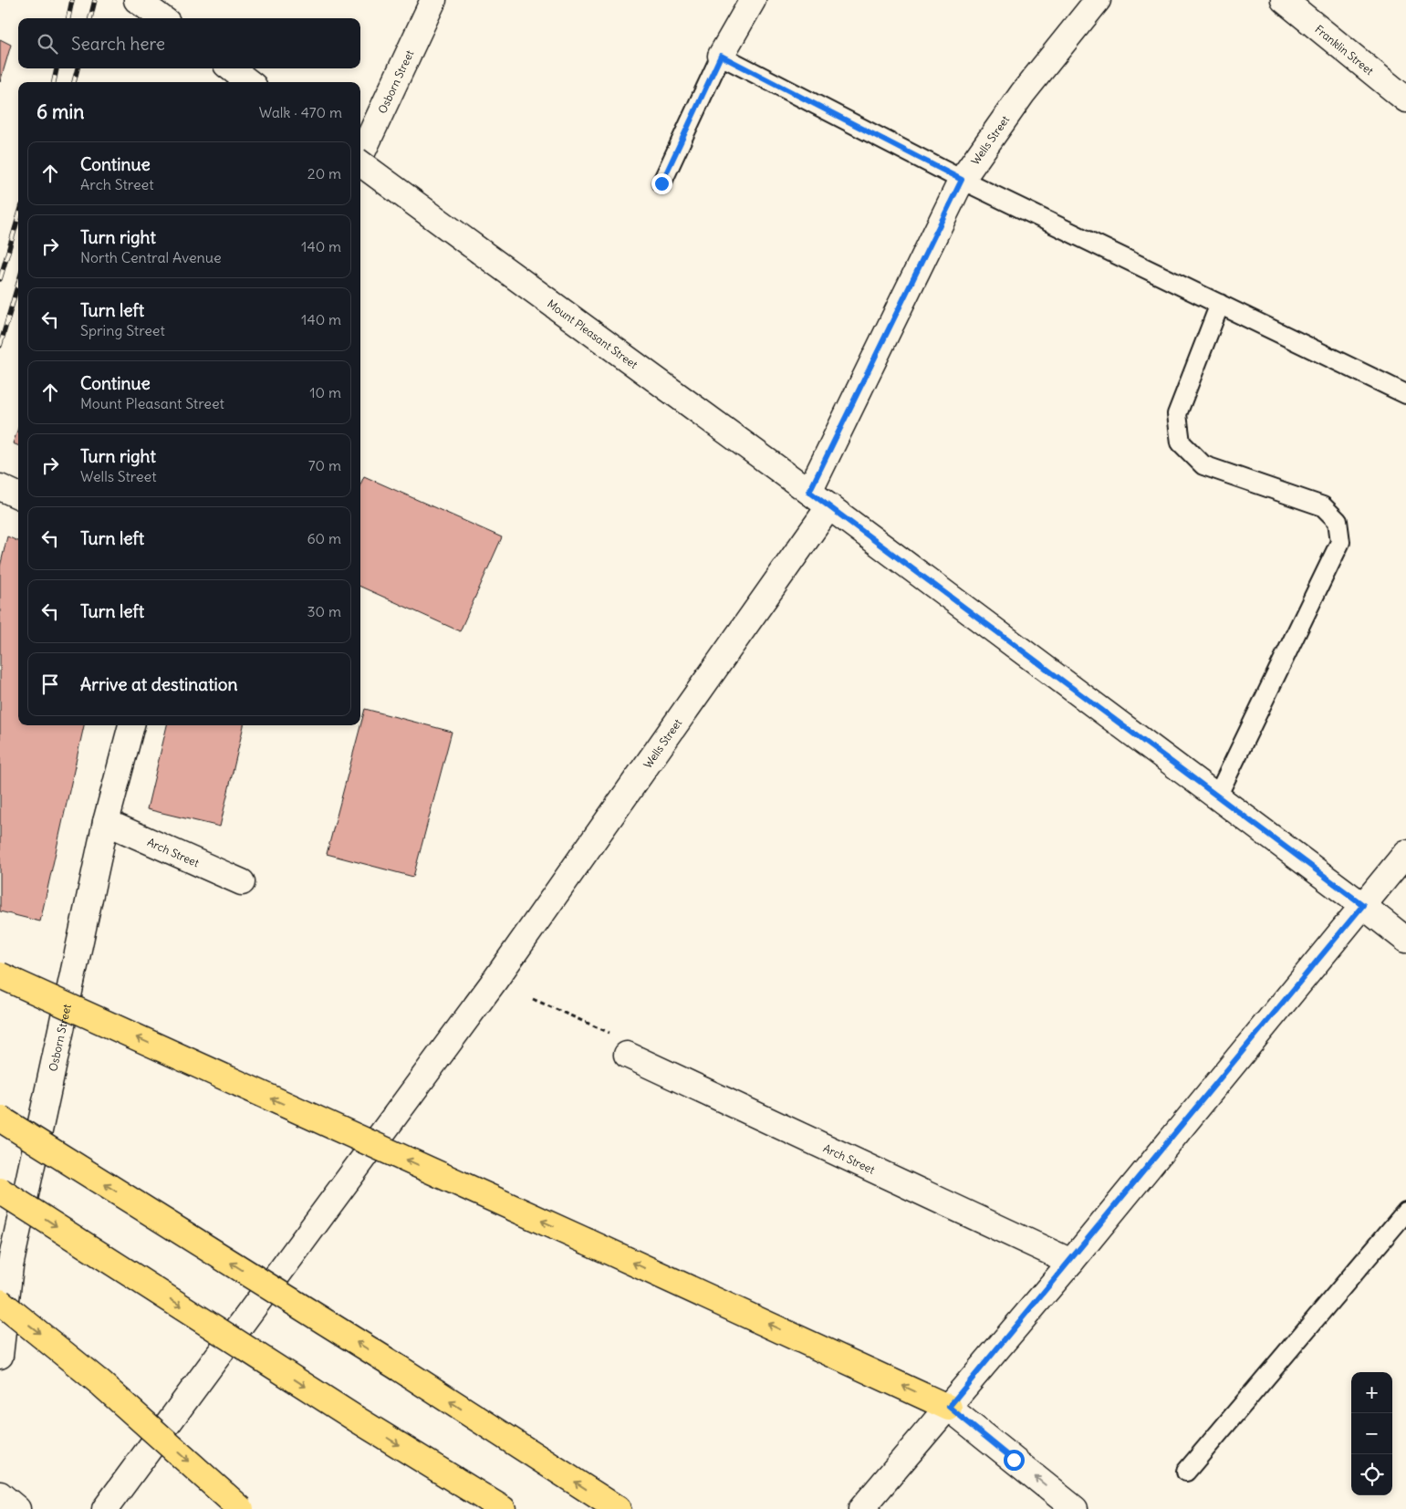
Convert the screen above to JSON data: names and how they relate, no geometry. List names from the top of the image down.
{
  "streets": {
    "main road": [
      "Franklin Street",
      "Osborn Street",
      "Wells Street",
      "Mount Pleasant Street",
      "Arch Street"
    ]
  },
  "crossings": [
    ["Osborn Street", "Arch Street"],
    ["Wells Street", "Mount Pleasant Street"]
  ],
  "page": {
    "search": "Search here",
    "heading": ["6 min", "Walk · 470 m"],
    "list": [
      ["Continue", "Arch Street", "20 m"],
      ["Turn right", "North Central Avenue", "140 m"],
      ["Turn left", "Spring Street", "140 m"],
      ["Continue", "Mount Pleasant Street", "10 m"],
      ["Turn right", "Wells Street", "70 m"],
      ["Turn left", "60 m"],
      ["Turn left", "30 m"],
      "Arrive at destination"
    ],
    "map_buttons": ["+", "−"]
  }
}
